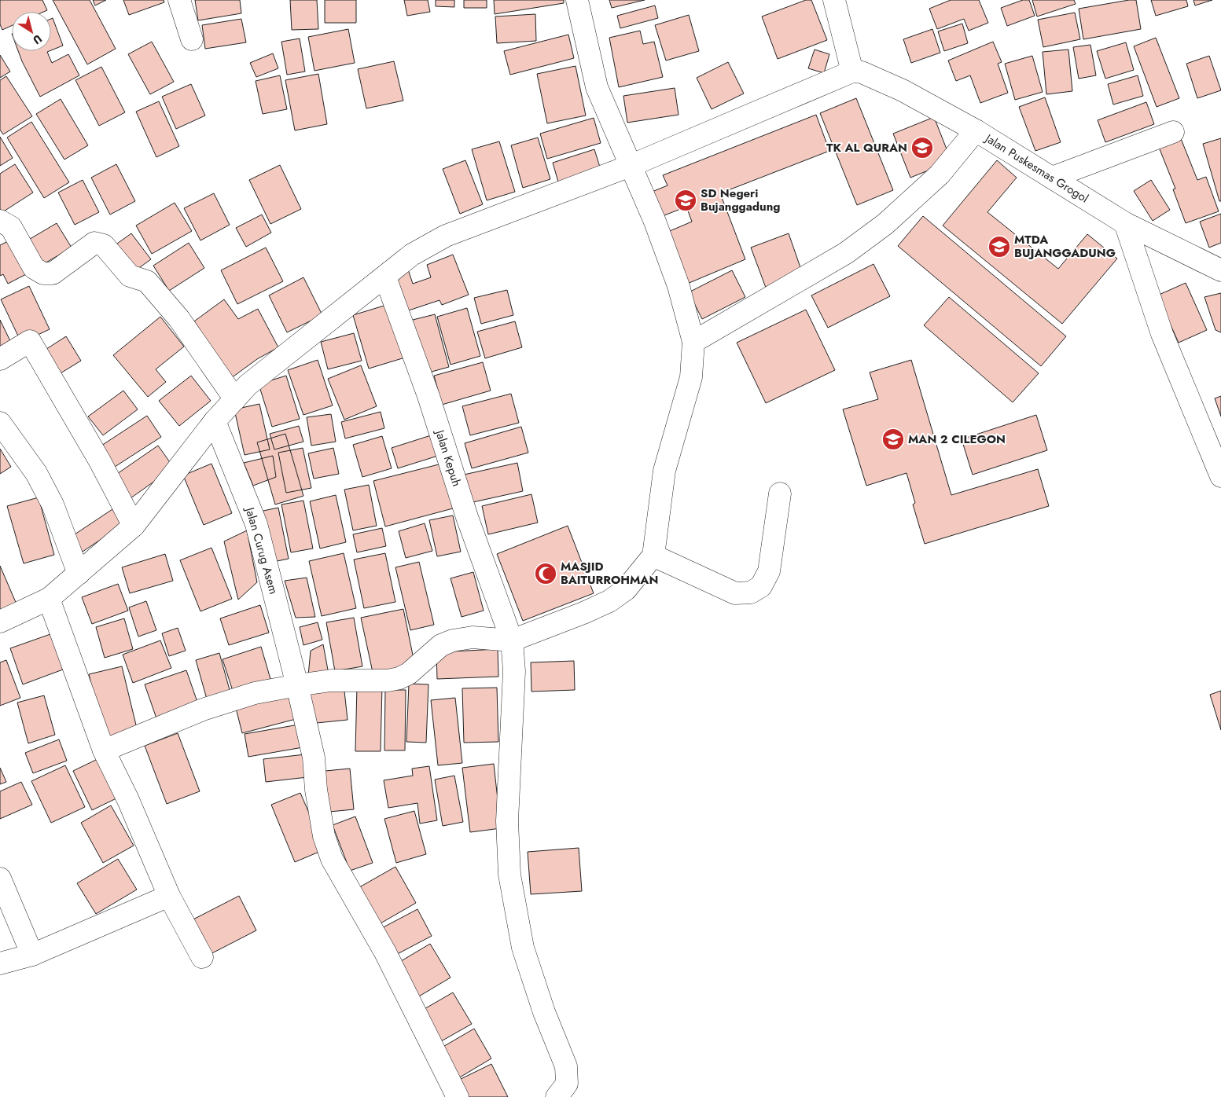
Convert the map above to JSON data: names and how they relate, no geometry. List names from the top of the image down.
{
  "streets": {
    "street": ["Jalan Puskesmas Grogol", "Jalan Kepuh", "Jalan Curug Asem"]
  },
  "places": {
    "school or university": [
      "TK AL QURAN",
      "SD Negeri Bujanggadung",
      "MTDA BUJANGGADUNG",
      "MAN 2 CILEGON"
    ],
    "mosque": ["MASJID BAITURROHMAN"]
  },
  "north": "bottom right"
}
